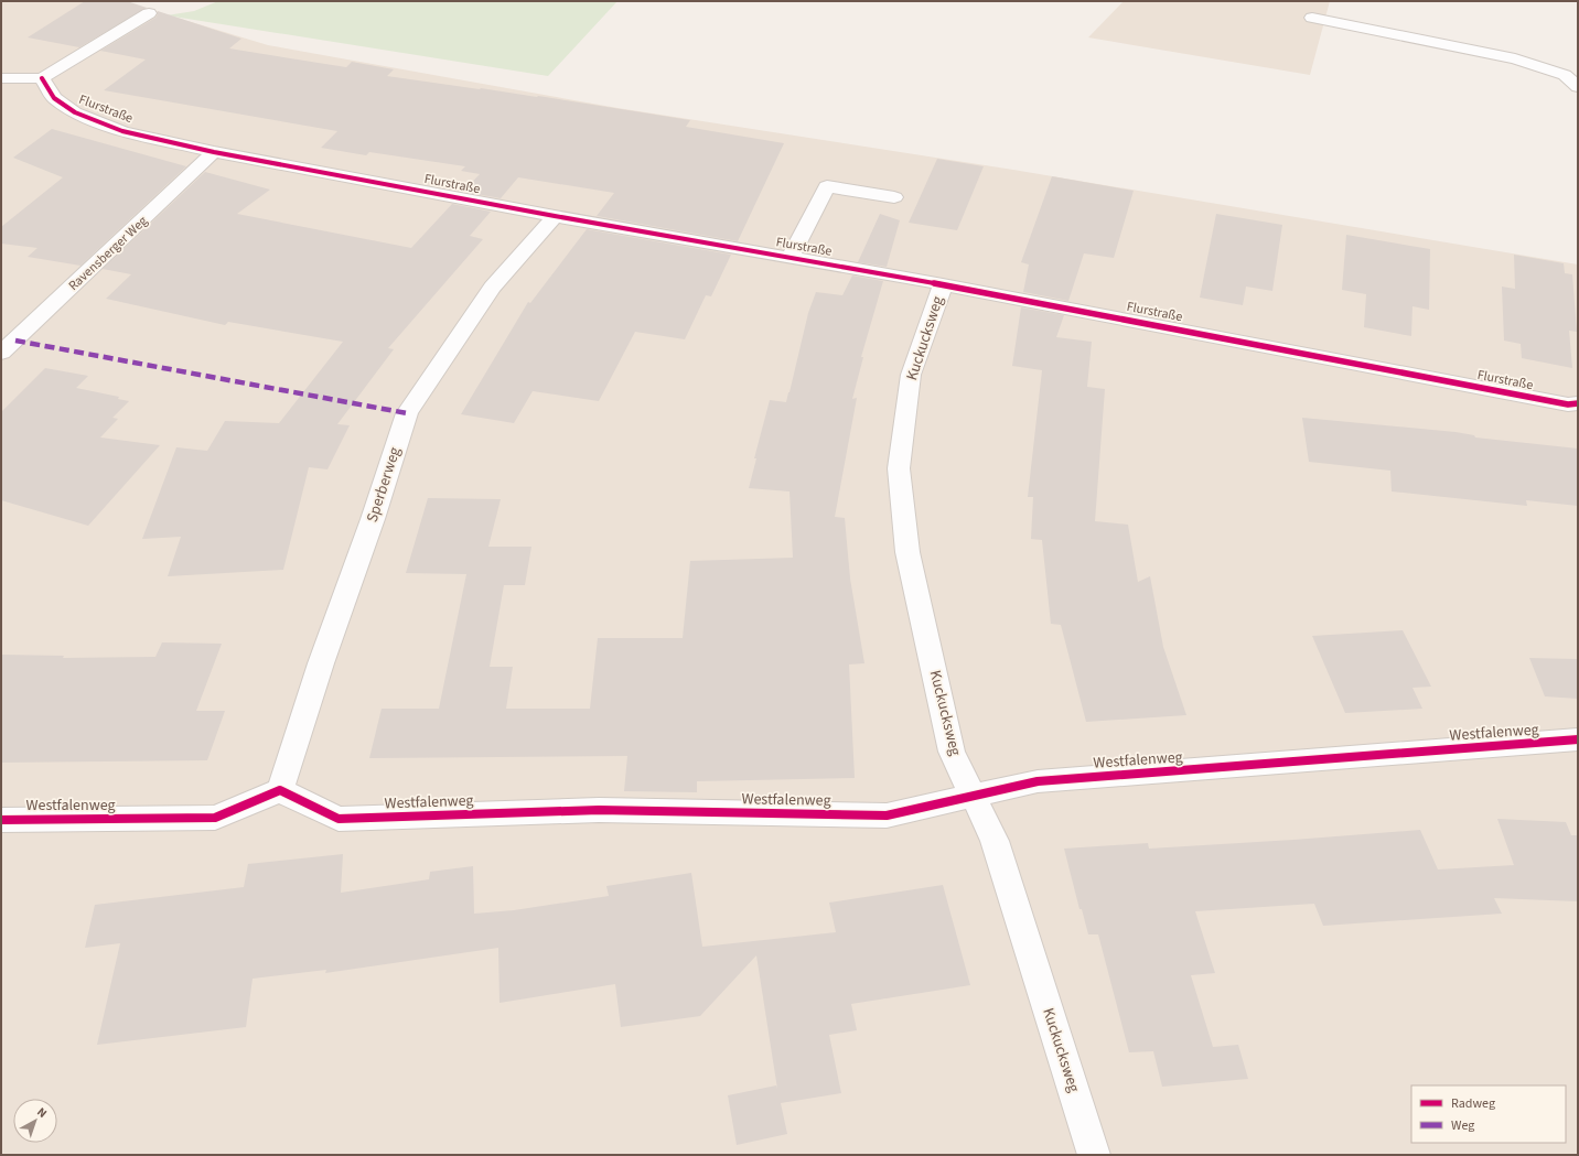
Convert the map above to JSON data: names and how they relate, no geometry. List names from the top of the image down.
{
  "streets": {
    "street": [
      "Flurstraße",
      "Ravensberger Weg",
      "Kuckucksweg",
      "Sperberweg",
      "Westfalenweg"
    ]
  },
  "crossings": [
    ["Flurstraße", "Ravensberger Weg"],
    ["Flurstraße", "Kuckucksweg"],
    ["Flurstraße", "Sperberweg"],
    ["Kuckucksweg", "Westfalenweg"],
    ["Sperberweg", "Westfalenweg"]
  ],
  "legend": ["Radweg", "Weg"],
  "north": "top right"
}
